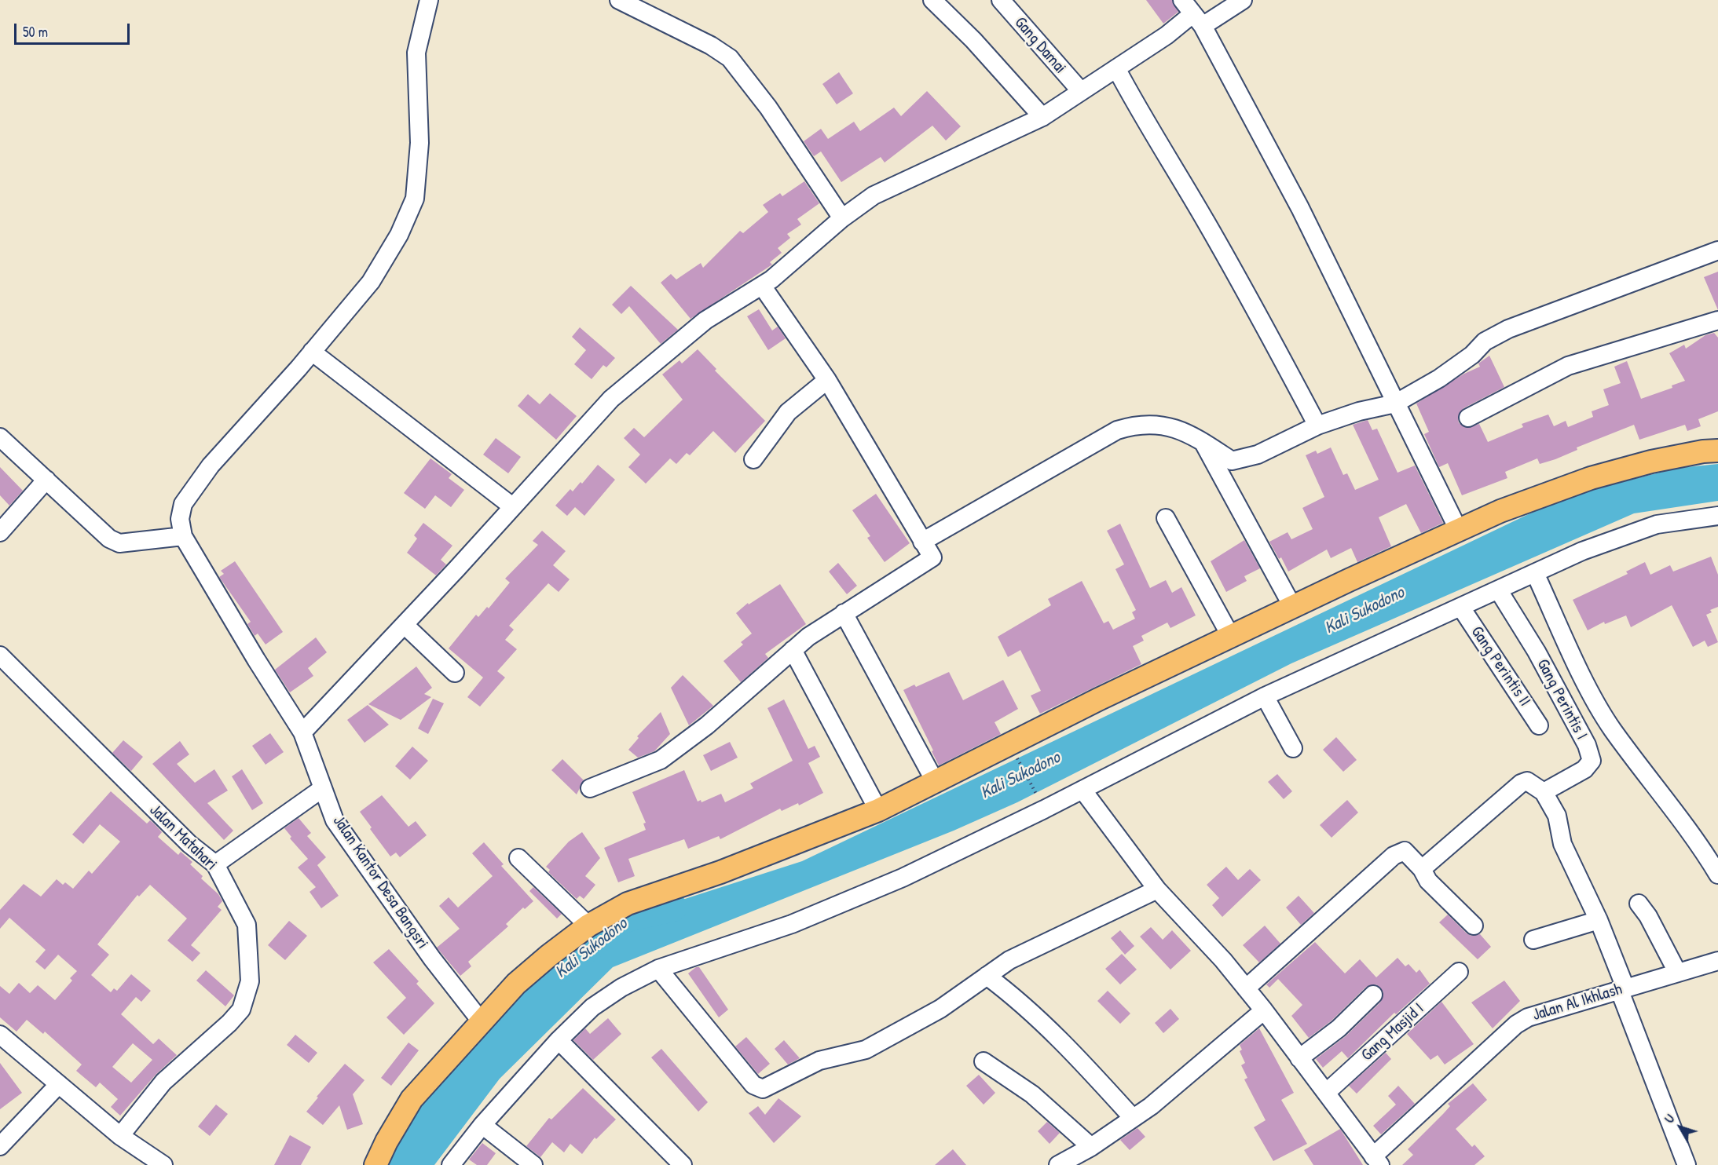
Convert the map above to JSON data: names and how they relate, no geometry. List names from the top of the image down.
{
  "streets": {
    "street": [
      "Gang Damai",
      "Gang Perintis II",
      "Gang Perintis I",
      "Jalan Matahari",
      "Jalan Kantor Desa Bangsri",
      "Jalan Al Ikhlash",
      "Gang Masjid I"
    ]
  },
  "water": ["Kali Sukodono"],
  "scale_bar": "50 m",
  "north": "top left"
}
